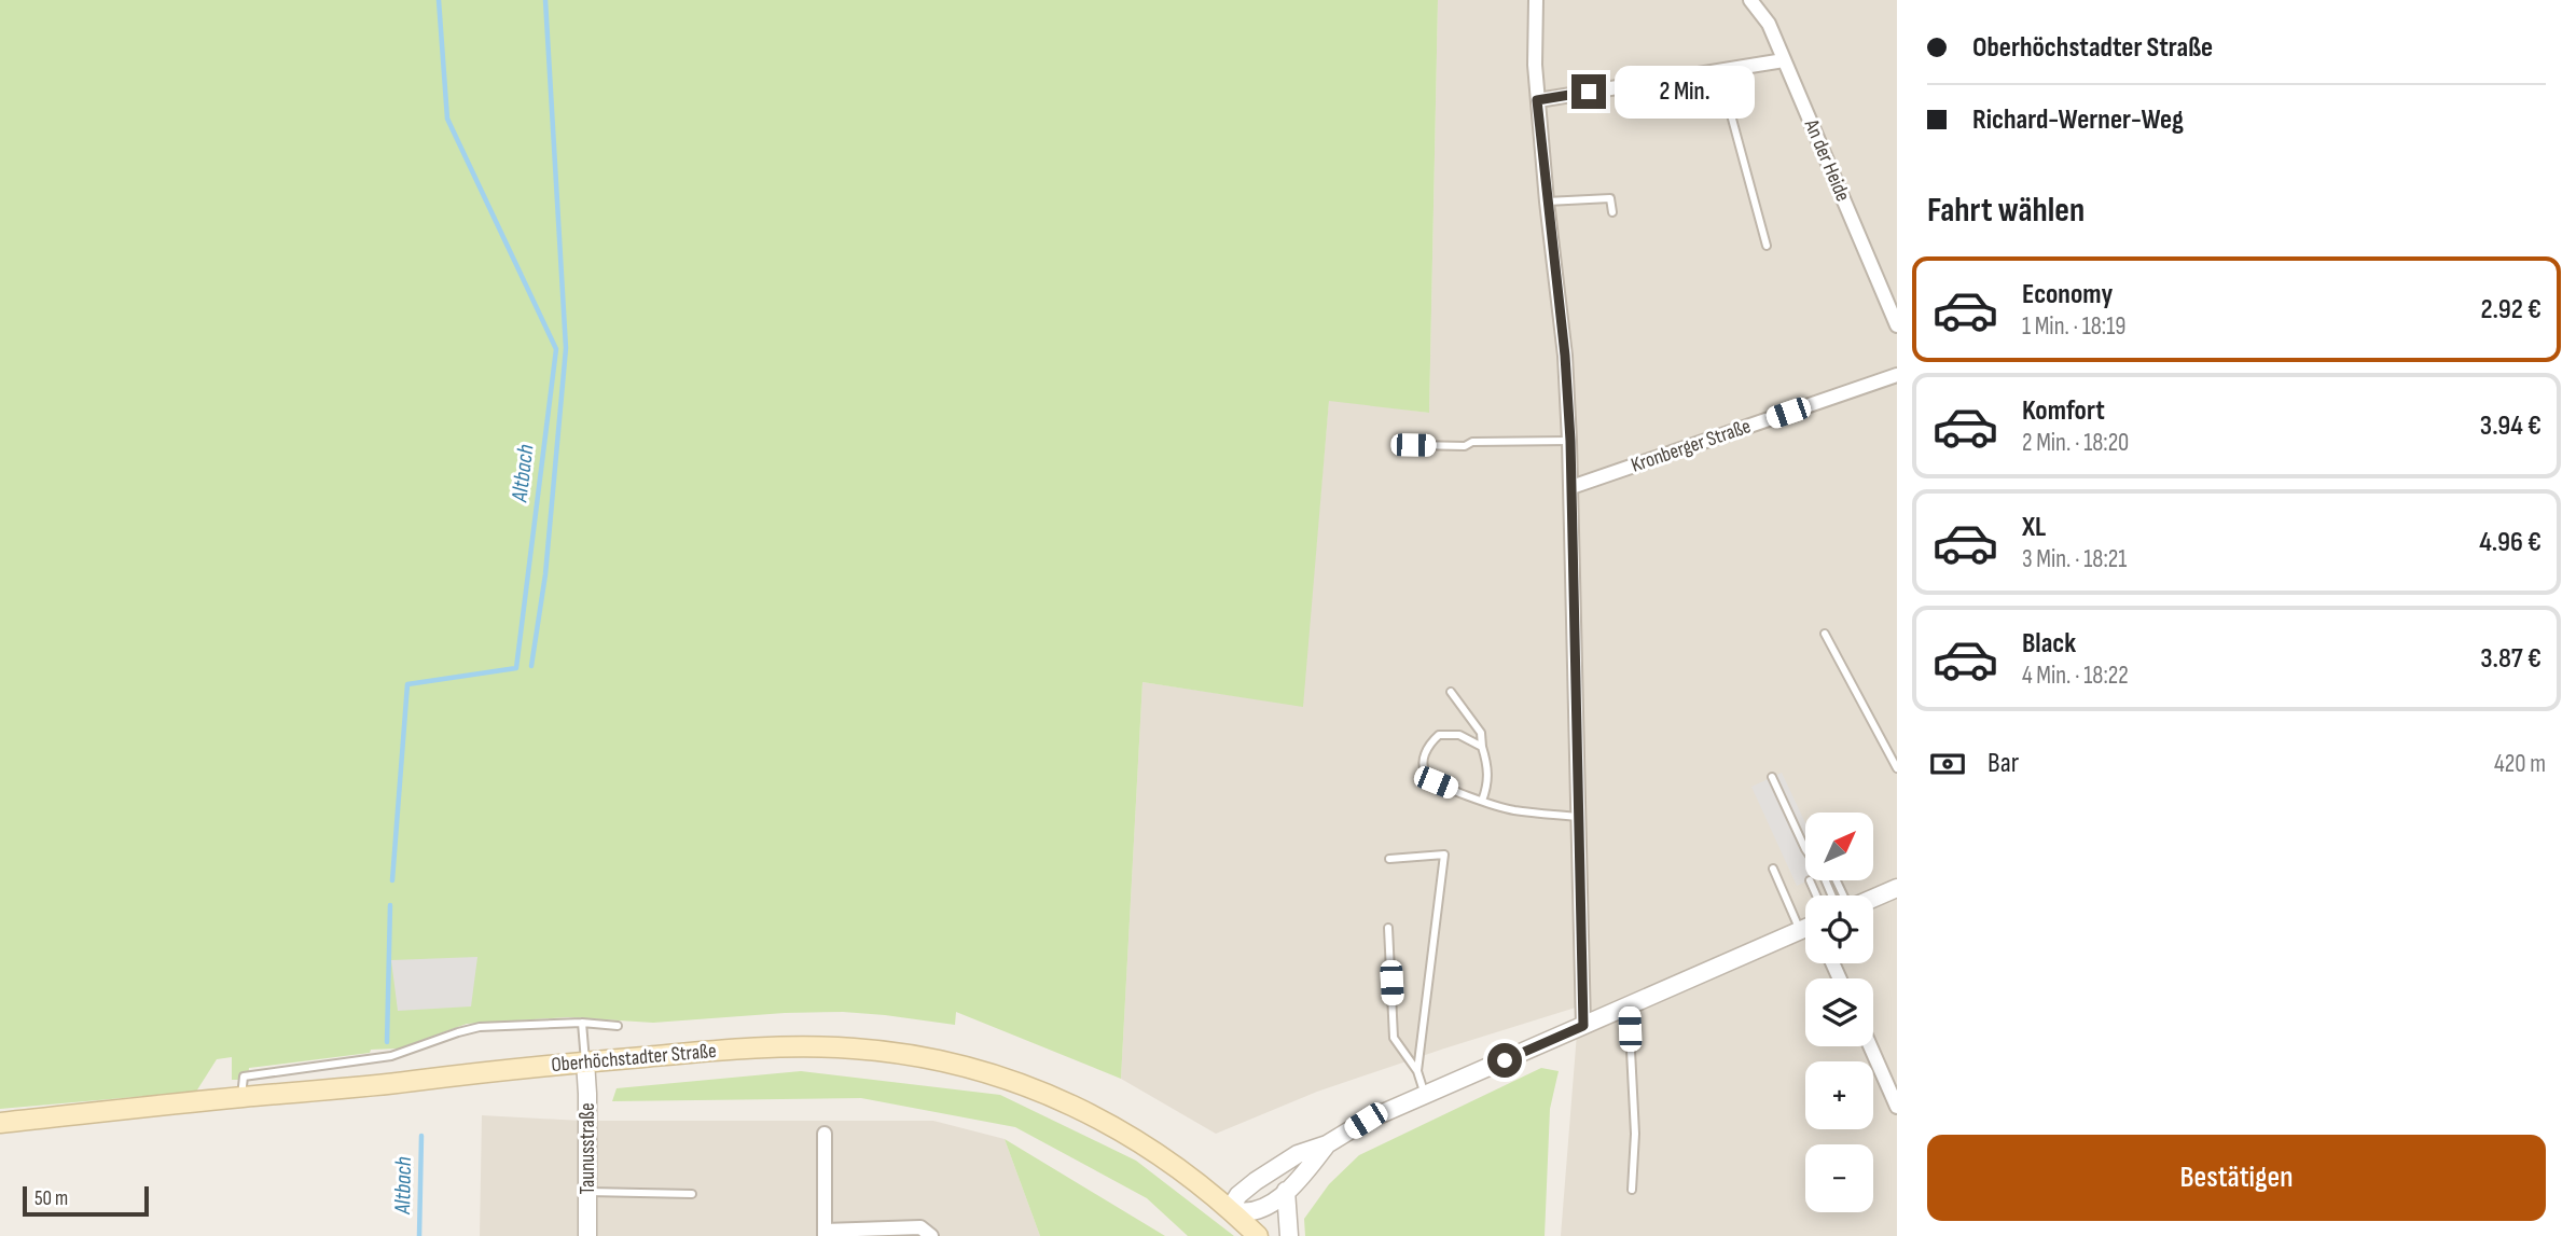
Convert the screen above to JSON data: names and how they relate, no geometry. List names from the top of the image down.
{
  "streets": {
    "main road": ["Oberhöchstadter Straße"],
    "street": ["An der Heide", "Kronberger Straße", "Taunusstraße"]
  },
  "crossings": [
    ["Oberhöchstadter Straße", "Taunusstraße"]
  ],
  "water": ["Altbach"],
  "scale_bar": "50 m",
  "north": "top right",
  "page": {
    "banner": ["Oberhöchstadter Straße", "Richard-Werner-Weg"],
    "bubble": "2 Min.",
    "heading": "Fahrt wählen",
    "list": [
      {
        "name": "Economy",
        "note": "1 Min. · 18:19",
        "value": "2.92 €"
      },
      {
        "name": "Komfort",
        "note": "2 Min. · 18:20",
        "value": "3.94 €"
      },
      {
        "name": "XL",
        "note": "3 Min. · 18:21",
        "value": "4.96 €"
      },
      {
        "name": "Black",
        "note": "4 Min. · 18:22",
        "value": "3.87 €"
      }
    ],
    "pay": ["Bar", "420 m"],
    "map_buttons": ["+", "−"],
    "buttons": "Bestätigen",
    "scale": "50 m"
  }
}
